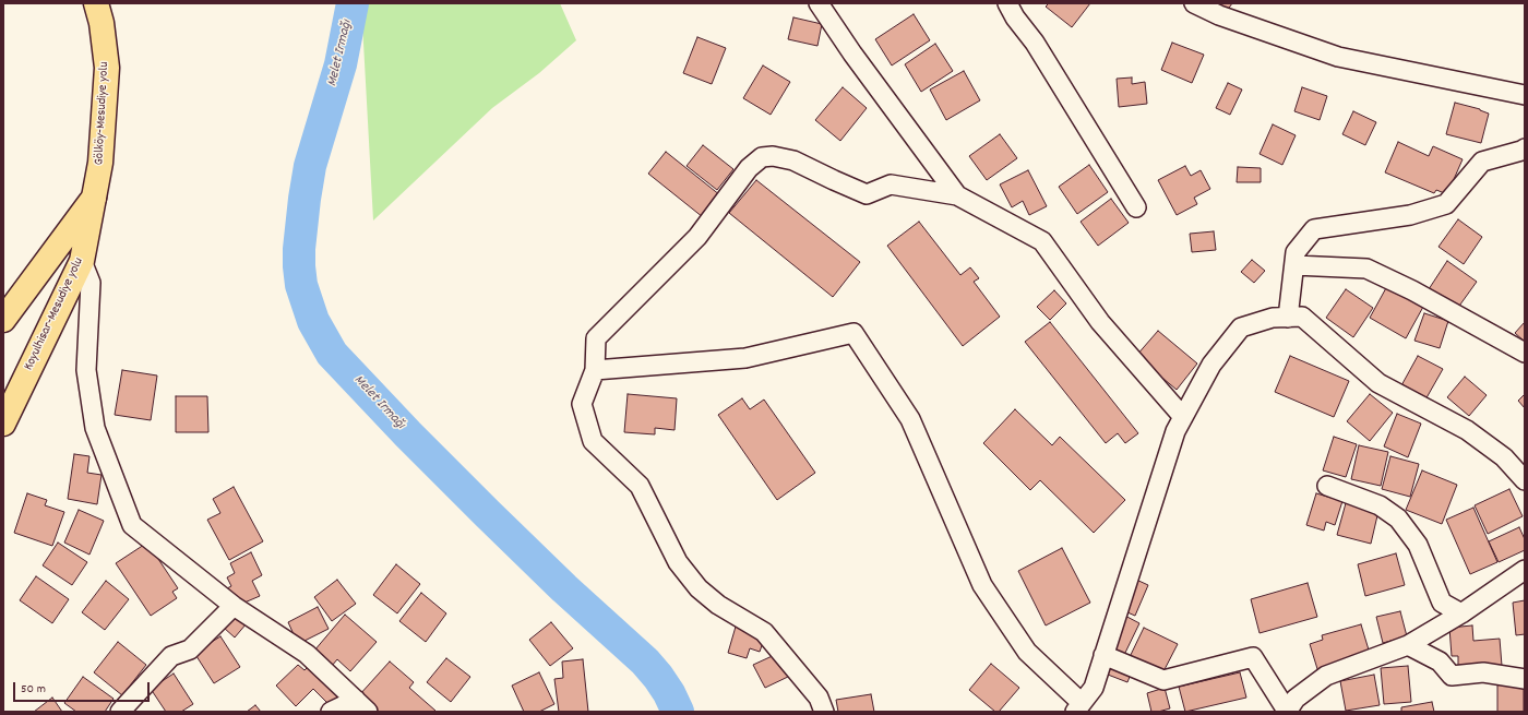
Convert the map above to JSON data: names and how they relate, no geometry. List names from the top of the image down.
{
  "streets": {
    "main road": ["Gölköy-Mesudiye yolu", "Koyulhisar-Mesudiye yolu"]
  },
  "crossings": [
    ["Gölköy-Mesudiye yolu", "Koyulhisar-Mesudiye yolu"]
  ],
  "water": ["Melet Irmağı"],
  "scale_bar": "50 m"
}
